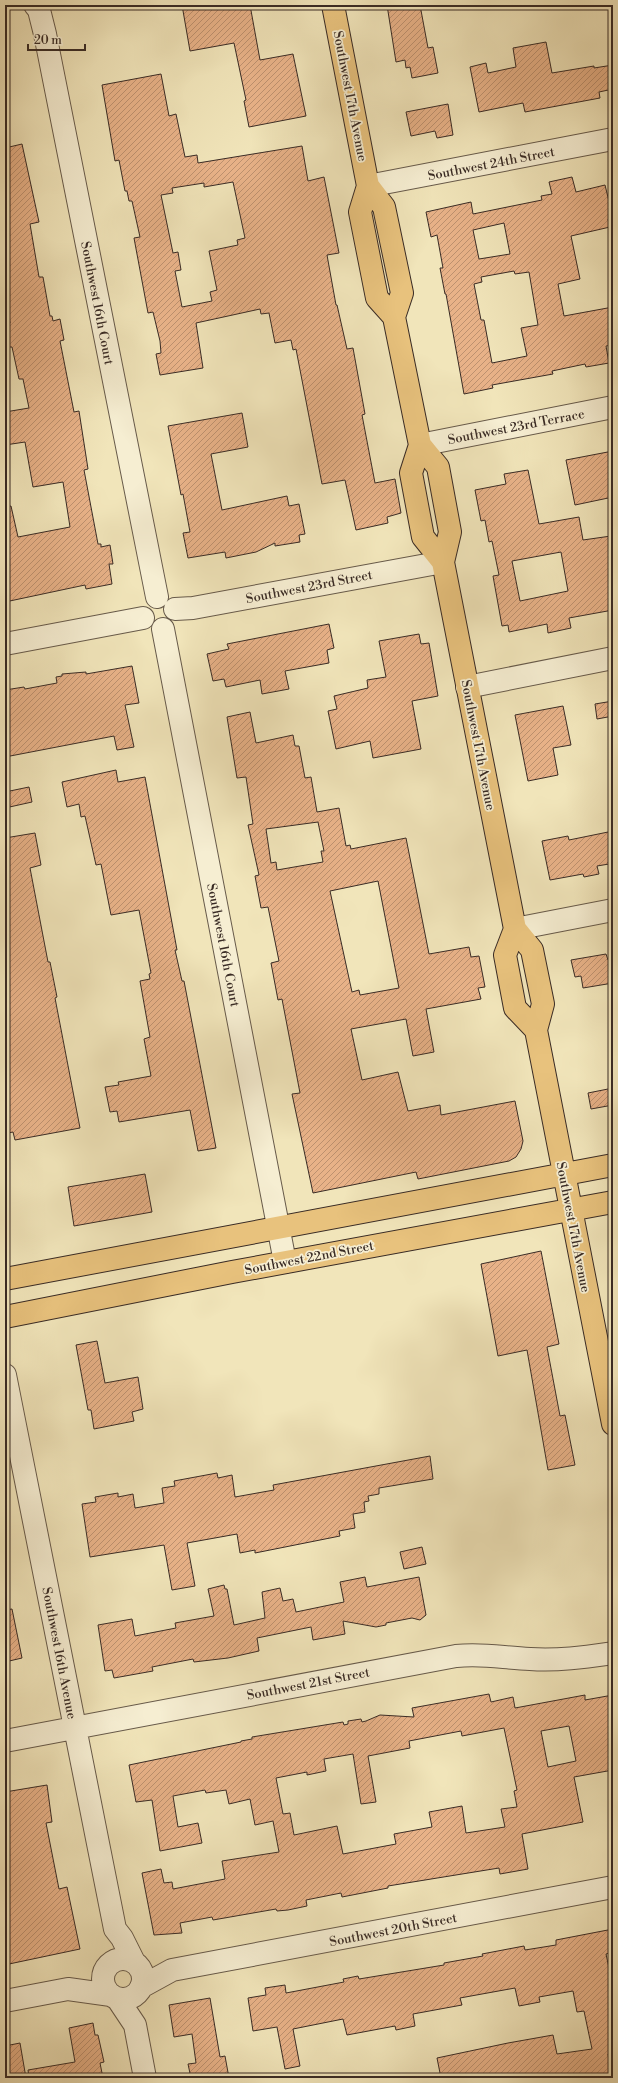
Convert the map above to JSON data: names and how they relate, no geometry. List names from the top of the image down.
{
  "streets": {
    "main road": ["Southwest 17th Avenue", "Southwest 22nd Street"],
    "street": [
      "Southwest 24th Street",
      "Southwest 16th Court",
      "Southwest 23rd Terrace",
      "Southwest 23rd Street",
      "Southwest 16th Avenue",
      "Southwest 21st Street",
      "Southwest 20th Street"
    ]
  },
  "crossings": [
    ["Southwest 17th Avenue", "Southwest 24th Street"],
    ["Southwest 17th Avenue", "Southwest 23rd Terrace"],
    ["Southwest 17th Avenue", "Southwest 23rd Street"],
    ["Southwest 17th Avenue", "Southwest 22nd Street"],
    ["Southwest 16th Court", "Southwest 23rd Street"],
    ["Southwest 16th Court", "Southwest 22nd Street"],
    ["Southwest 16th Avenue", "Southwest 21st Street"],
    ["Southwest 16th Avenue", "Southwest 20th Street"]
  ],
  "scale_bar": "20 m"
}
